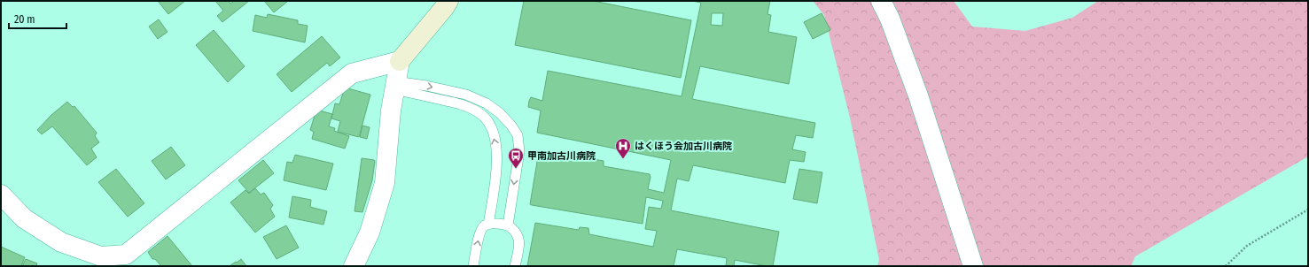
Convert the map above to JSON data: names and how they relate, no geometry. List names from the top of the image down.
{
  "places": {
    "hospital": ["はくほう会加古川病院"],
    "bus stop": ["甲南加古川病院"]
  },
  "scale_bar": "20 m"
}
